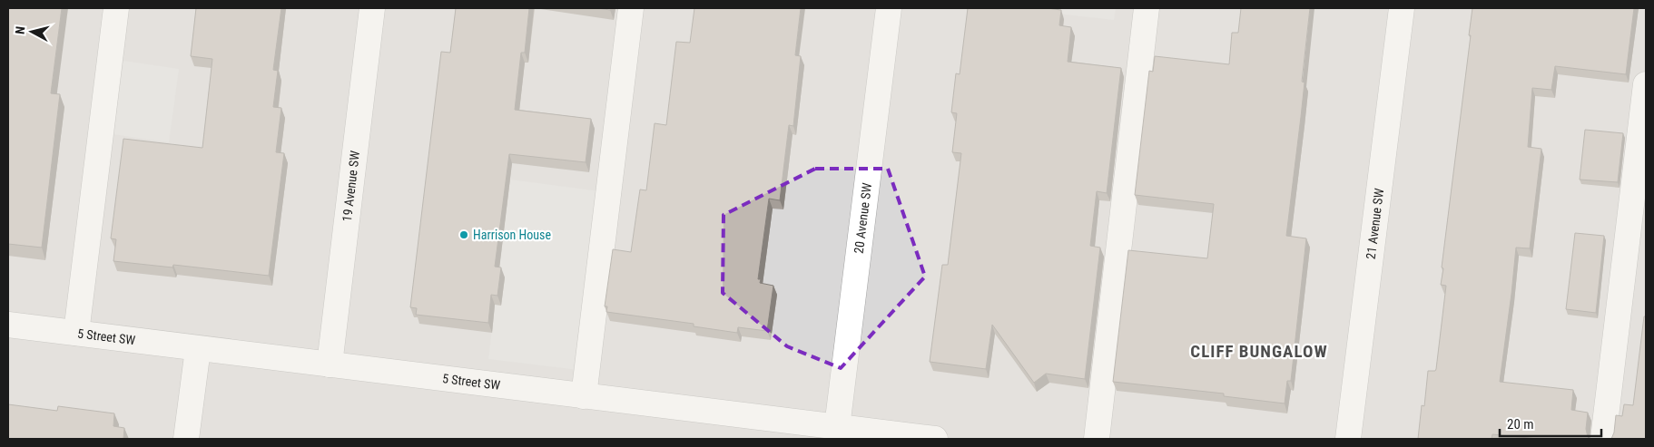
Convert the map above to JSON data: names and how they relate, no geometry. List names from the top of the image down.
{
  "streets": {
    "street": [
      "19 Avenue SW",
      "20 Avenue SW",
      "21 Avenue SW",
      "5 Street SW"
    ]
  },
  "crossings": [
    ["19 Avenue SW", "5 Street SW"],
    ["20 Avenue SW", "5 Street SW"]
  ],
  "districts": ["CLIFF BUNGALOW"],
  "places": ["Harrison House"],
  "scale_bar": "20 m",
  "north": "left"
}
